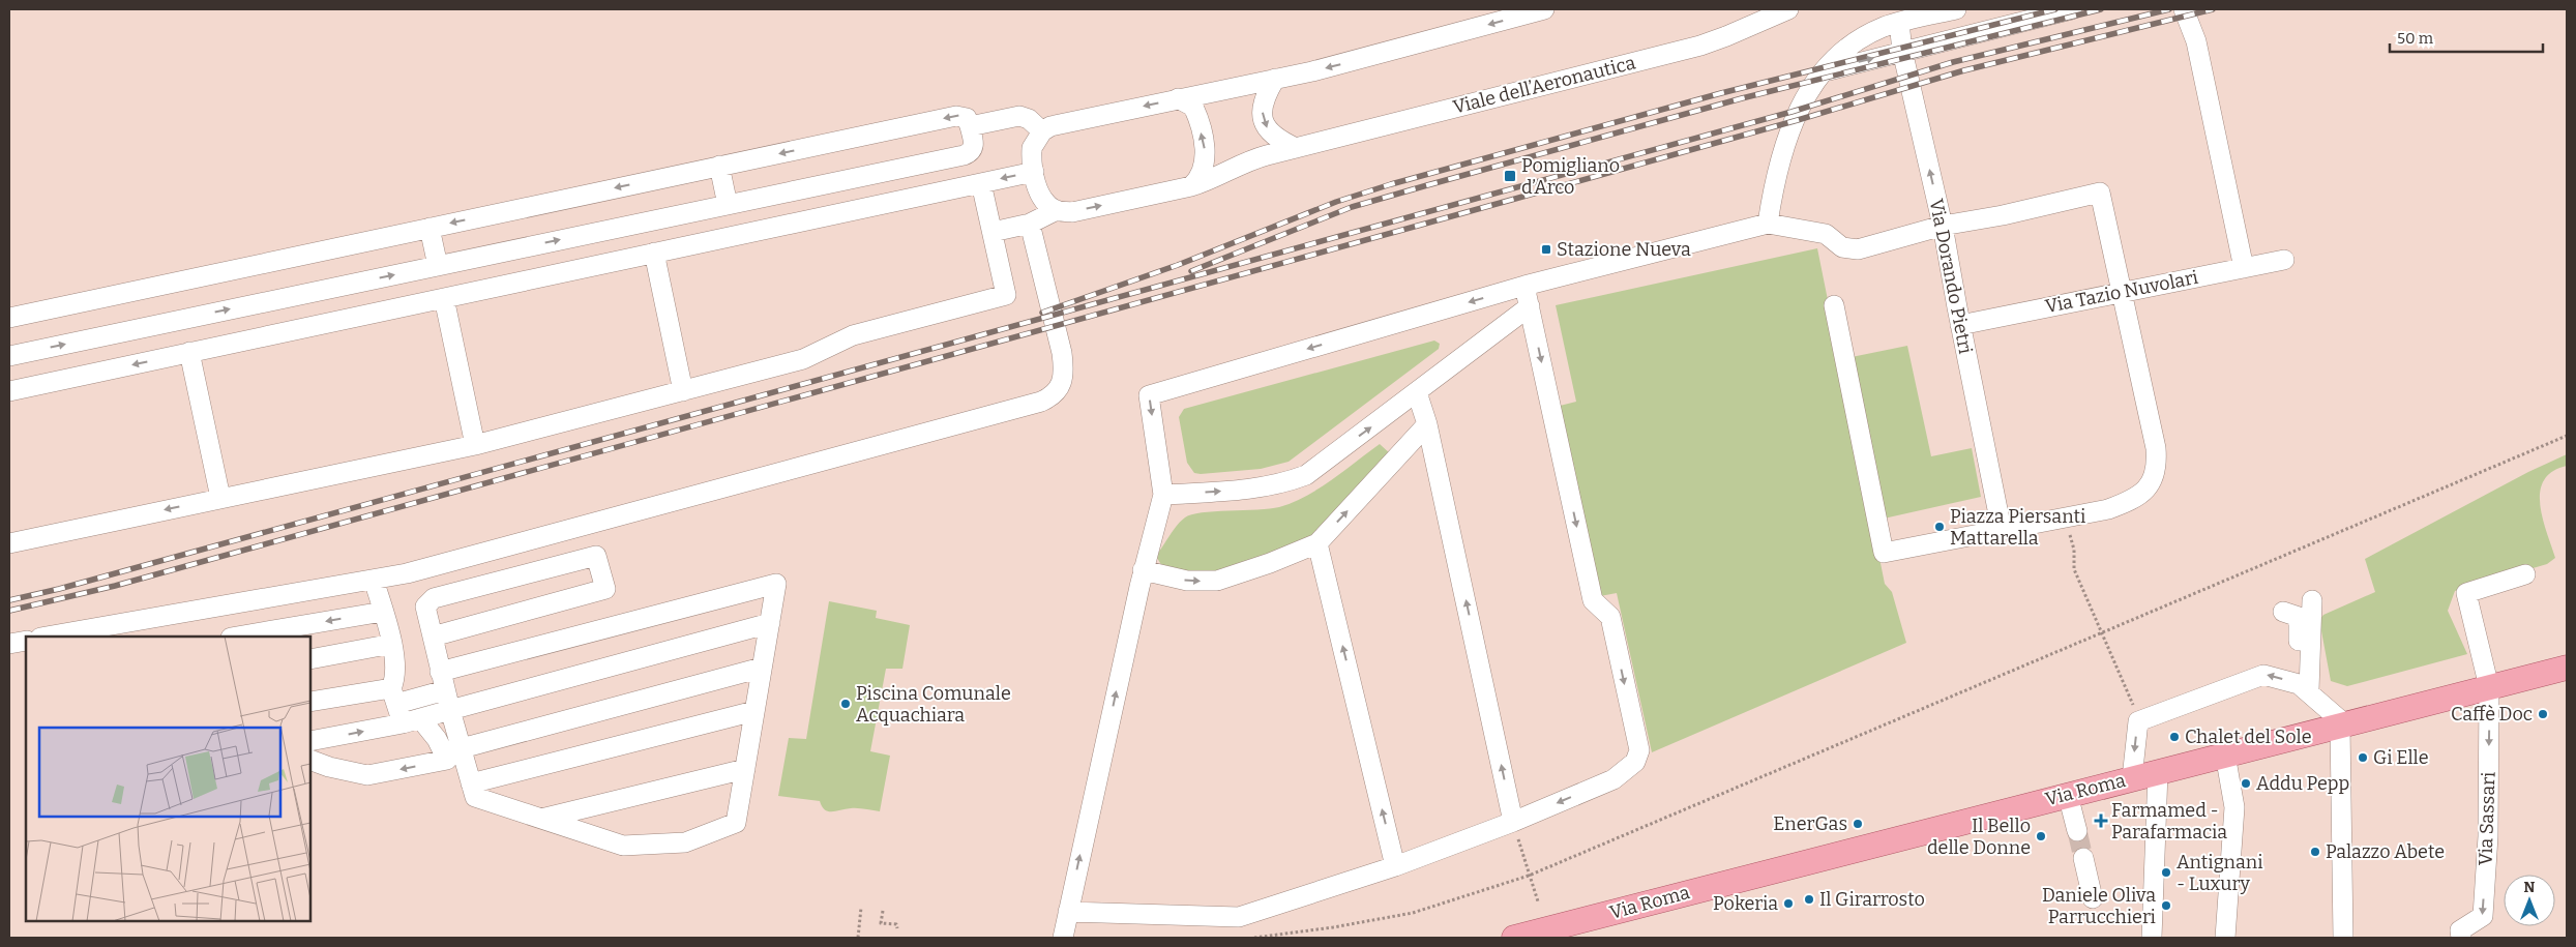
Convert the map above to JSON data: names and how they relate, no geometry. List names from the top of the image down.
{
  "streets": {
    "main road": ["Via Roma"],
    "street": [
      "Viale dell’Aeronautica",
      "Via Dorando Pietri",
      "Via Tazio Nuvolari",
      "Via Sassari"
    ]
  },
  "crossings": [
    ["Via Dorando Pietri", "Via Tazio Nuvolari"],
    ["Via Roma", "Via Sassari"]
  ],
  "places": {
    "transit": ["Pomigliano d’Arco", "Stazione Nueva"],
    "other": [
      "Piazza Piersanti Mattarella",
      "Piscina Comunale Acquachiara",
      "Caffè Doc",
      "Chalet del Sole",
      "Gi Elle",
      "Addu Pepp",
      "EnerGas",
      "Il Bello delle Donne",
      "Palazzo Abete",
      "Antignani - Luxury",
      "Il Girarrosto",
      "Pokeria",
      "Daniele Oliva Parrucchieri"
    ],
    "health": ["Farmamed - Parafarmacia"]
  },
  "scale_bar": "50 m",
  "north": "top"
}
